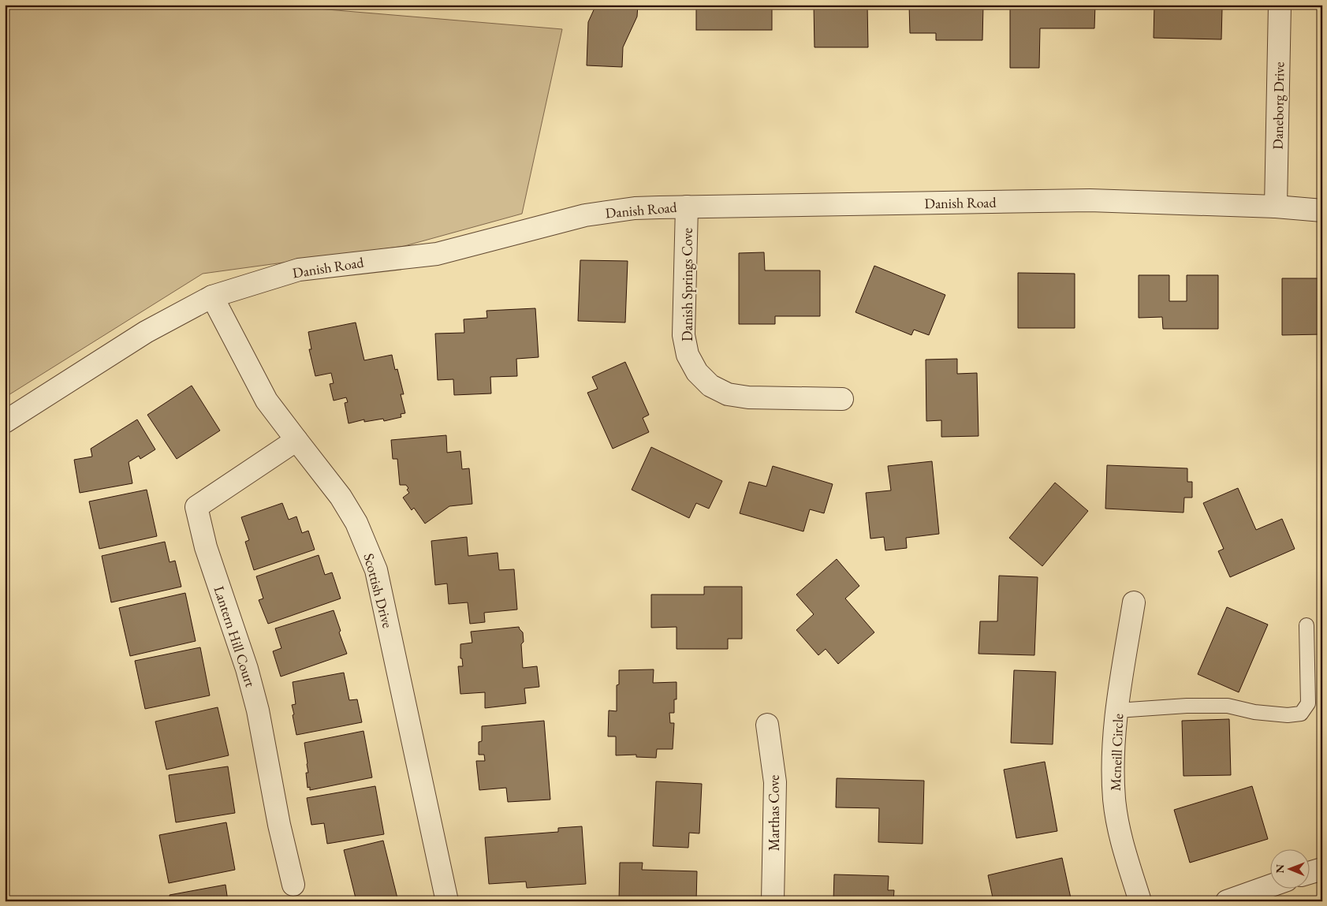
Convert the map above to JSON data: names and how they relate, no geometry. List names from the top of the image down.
{
  "streets": {
    "street": [
      "Daneborg Drive",
      "Danish Road",
      "Danish Springs Cove",
      "Scottish Drive",
      "Lantern Hill Court",
      "Mcneill Circle",
      "Marthas Cove"
    ]
  },
  "crossings": [
    ["Daneborg Drive", "Danish Road"],
    ["Danish Road", "Danish Springs Cove"],
    ["Danish Road", "Scottish Drive"],
    ["Scottish Drive", "Lantern Hill Court"]
  ],
  "north": "left"
}
